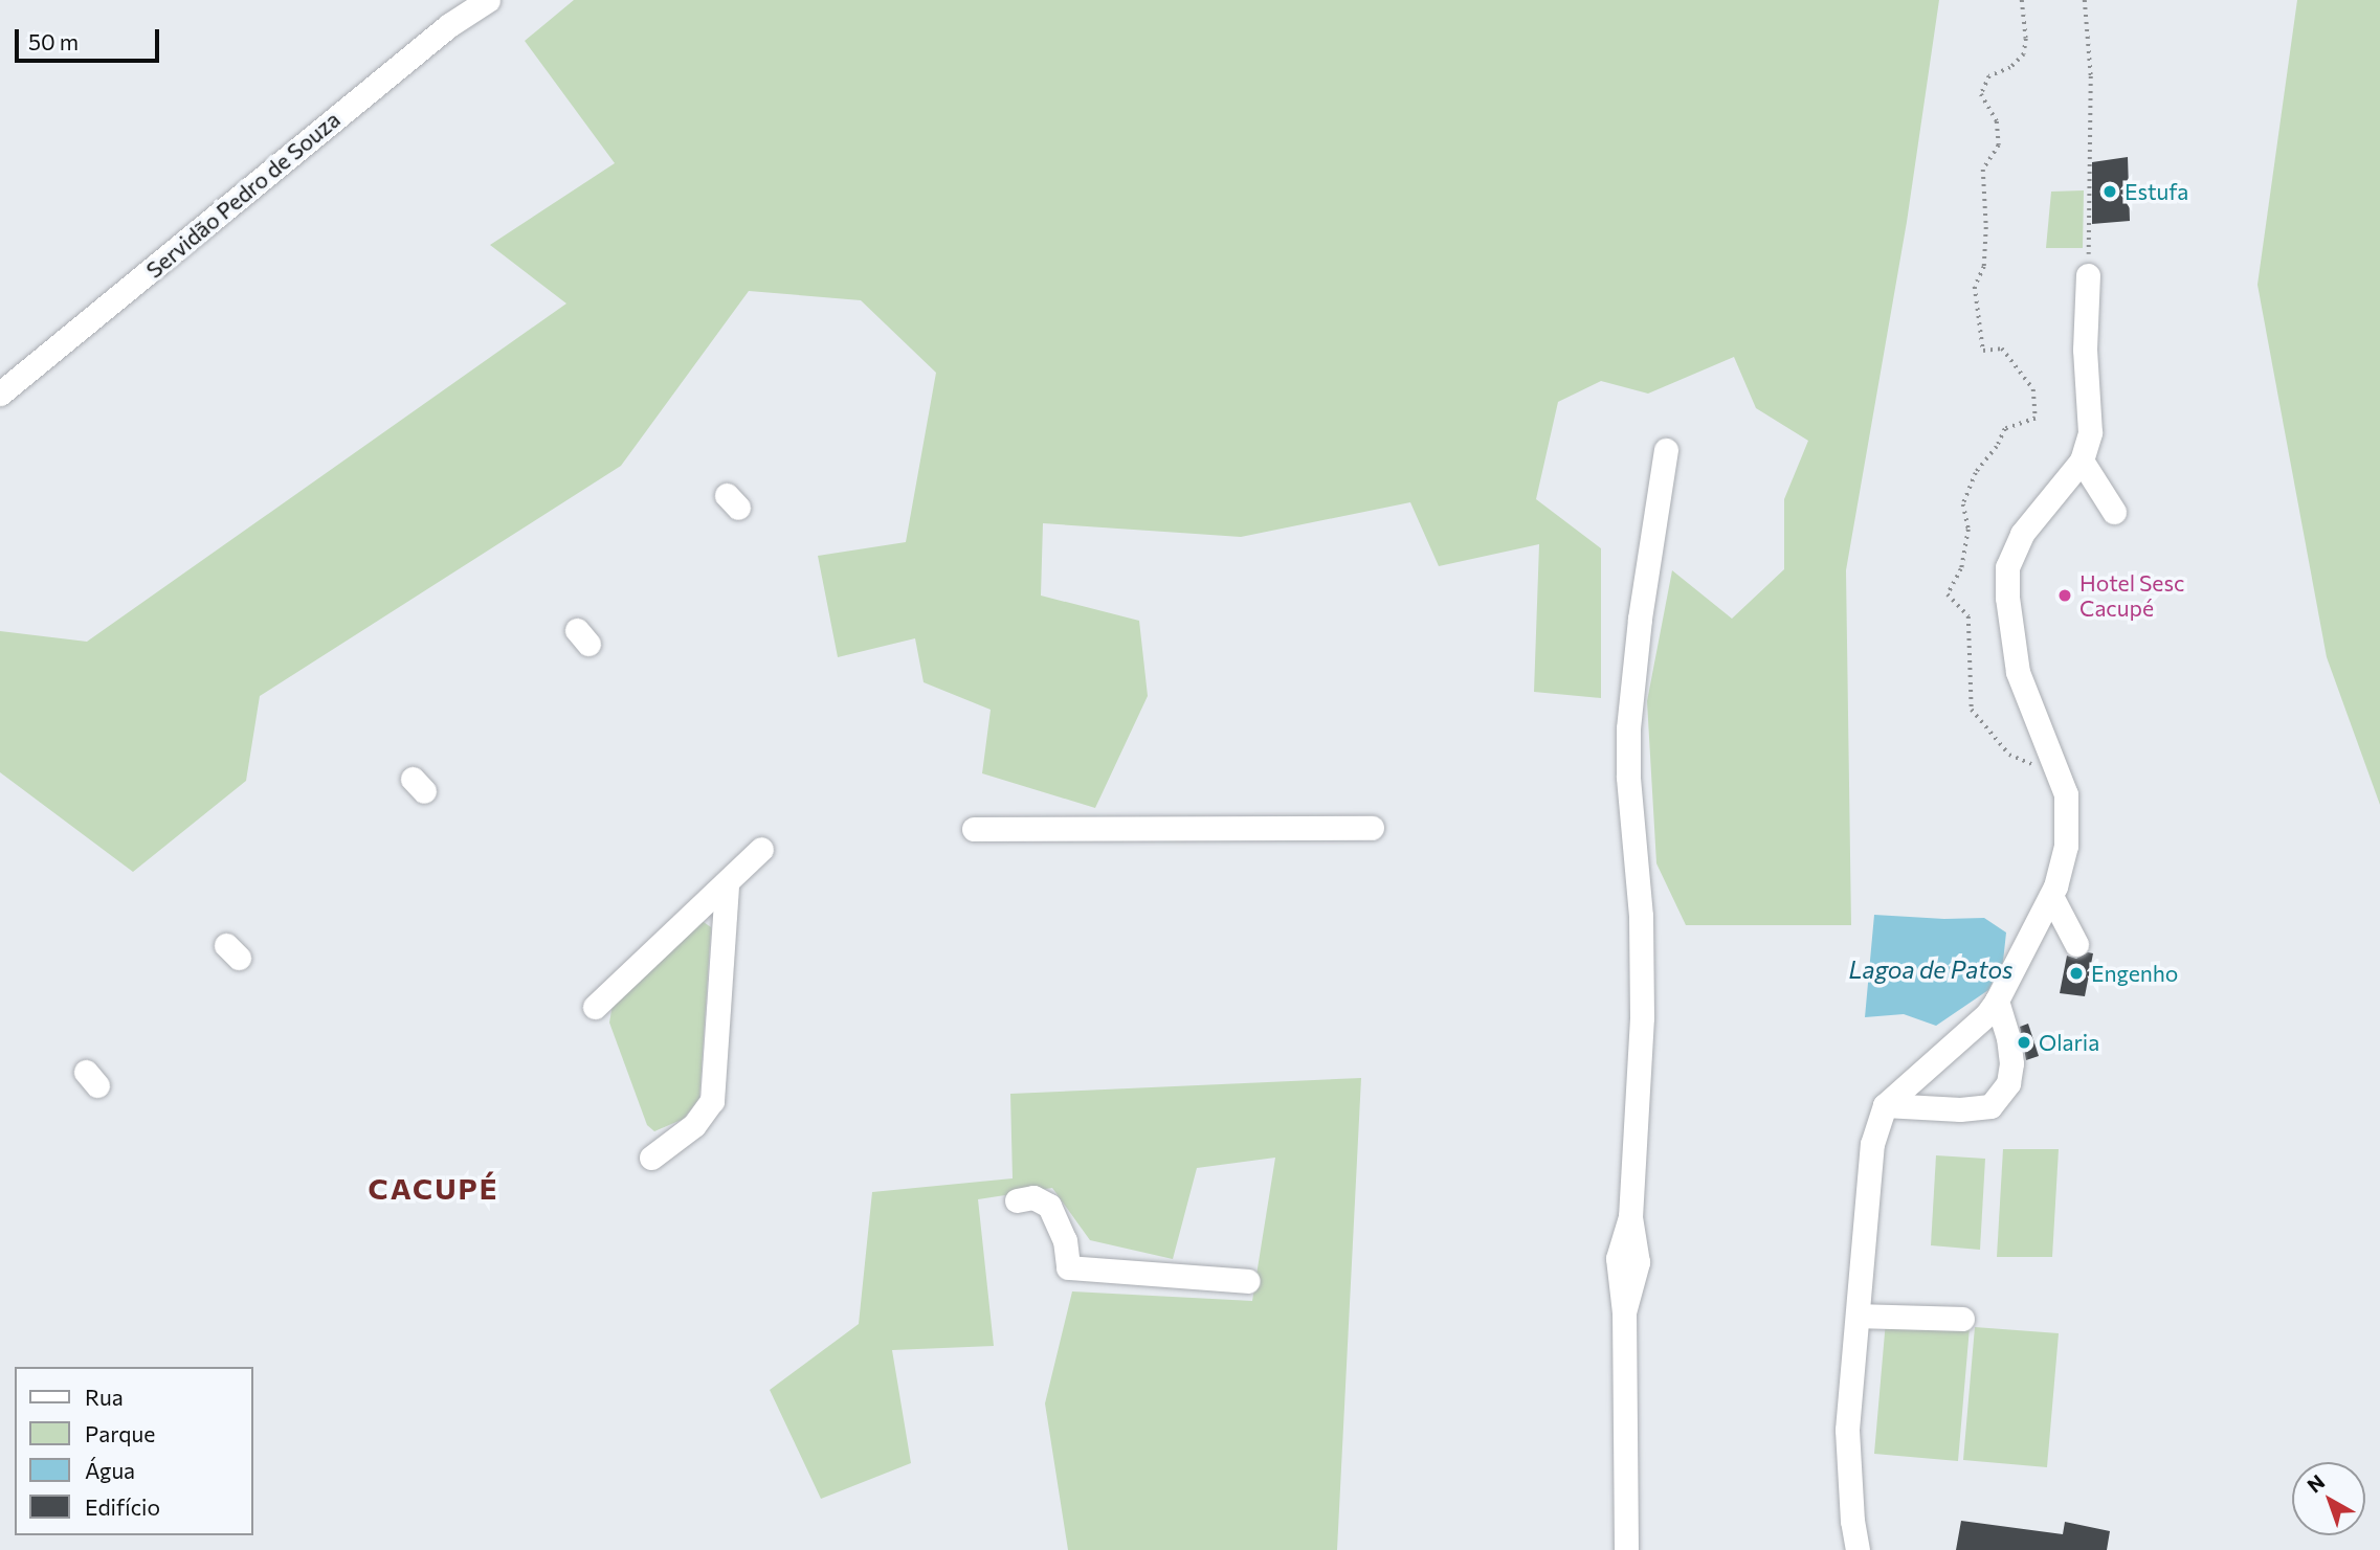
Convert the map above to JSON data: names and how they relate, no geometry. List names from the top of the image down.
{
  "streets": {
    "street": ["Servidão Pedro de Souza"]
  },
  "districts": ["CACUPÉ"],
  "water": ["Lagoa de Patos"],
  "places": [
    "Estufa",
    "Hotel Sesc Cacupé",
    "Engenho",
    "Olaria"
  ],
  "legend": [
    "Rua",
    "Parque",
    "Água",
    "Edifício"
  ],
  "scale_bar": "50 m",
  "north": "top left"
}
